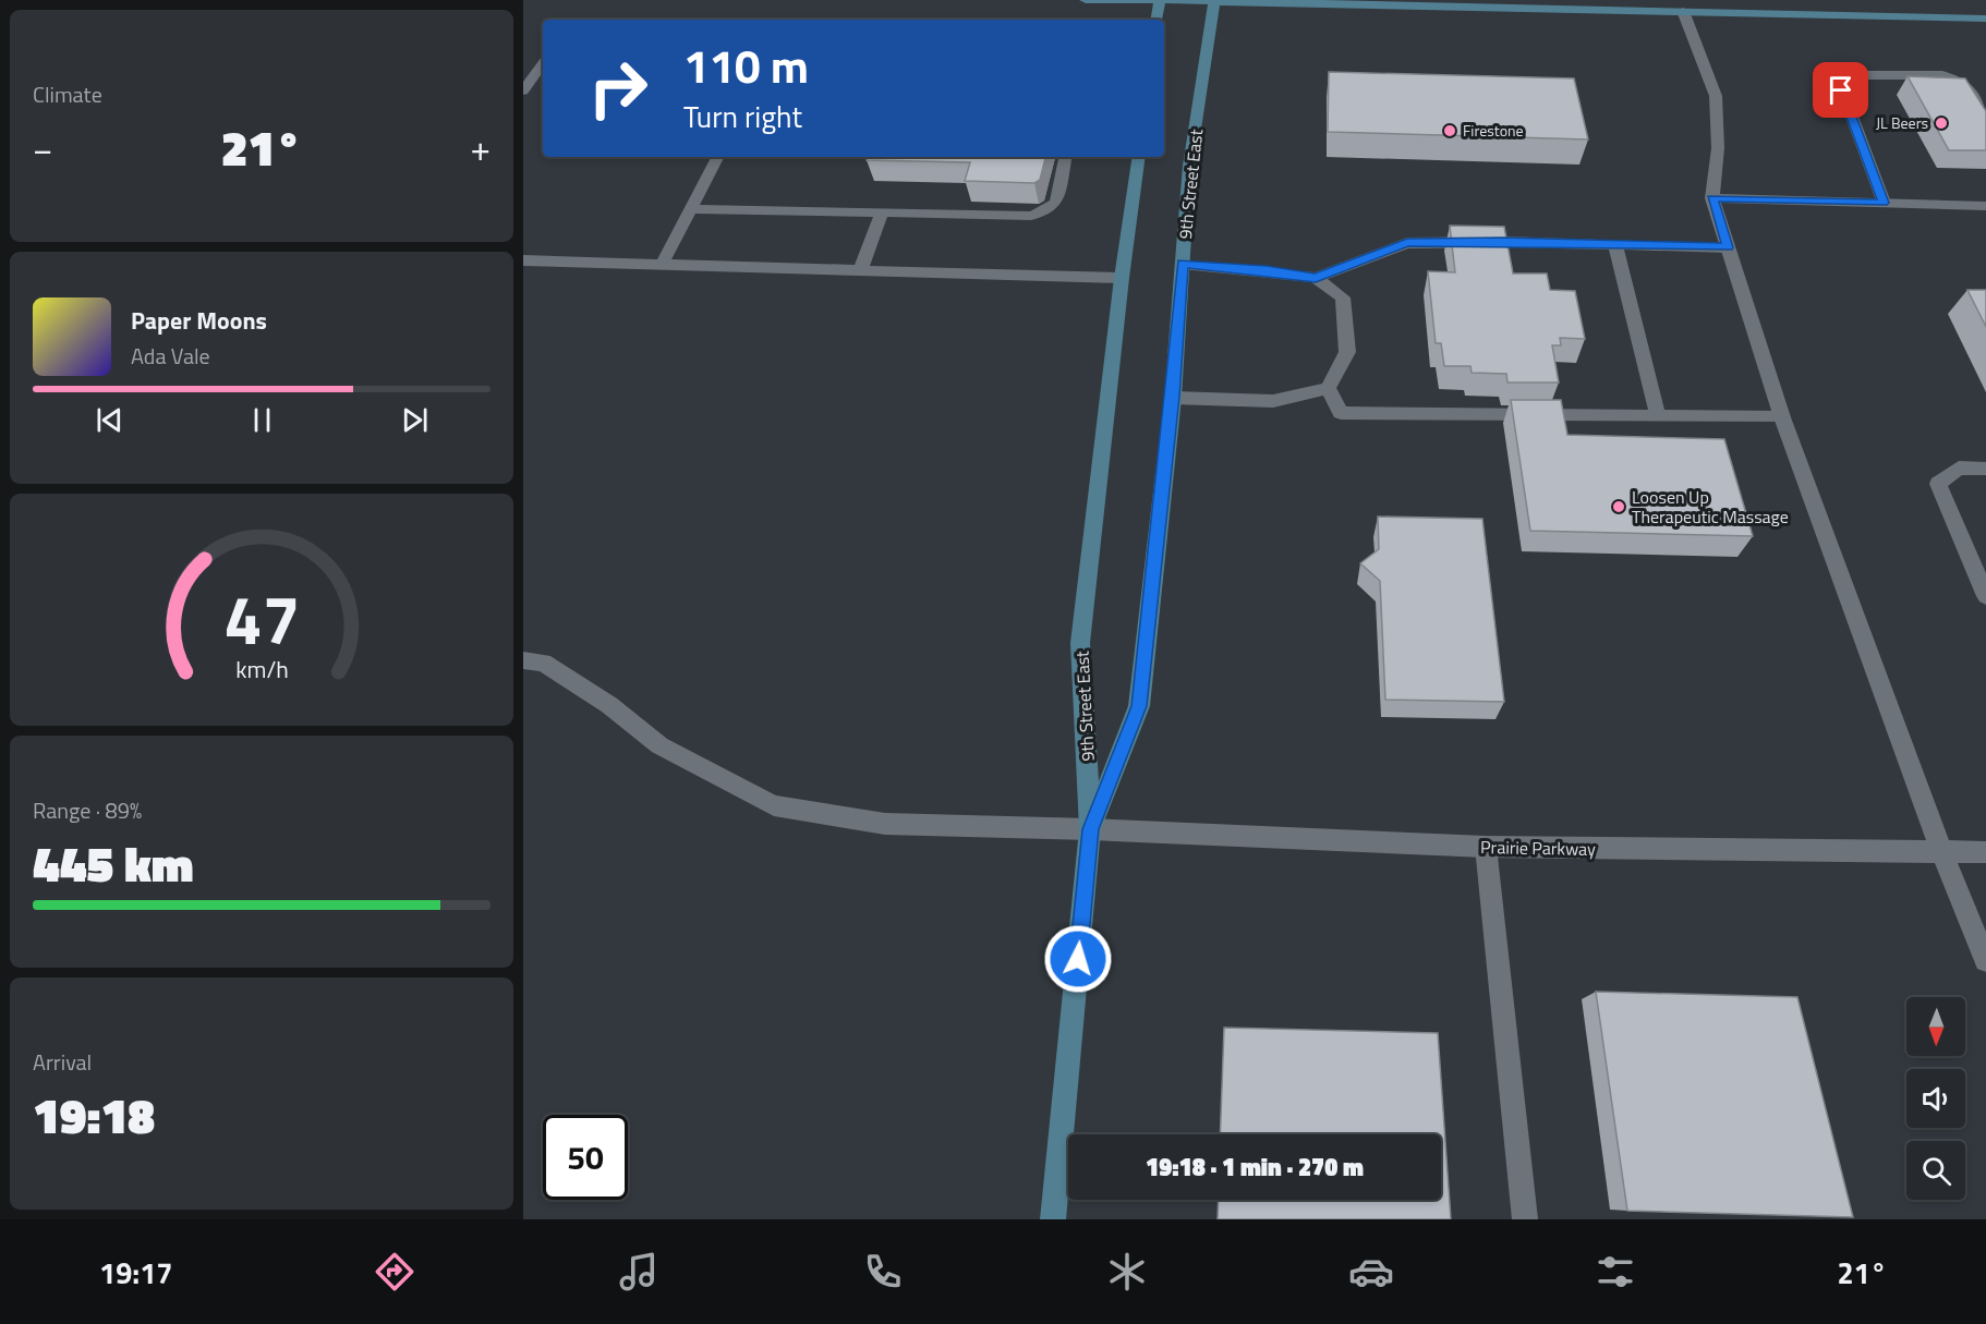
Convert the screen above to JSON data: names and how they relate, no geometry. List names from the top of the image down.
{
  "streets": {
    "main road": ["9th Street East"],
    "street": ["Prairie Parkway"]
  },
  "crossings": [
    ["9th Street East", "Prairie Parkway"]
  ],
  "places": ["JL Beers", "Firestone", "Loosen Up Therapeutic Massage"],
  "north": "bottom",
  "page": {
    "tile": [
      "Climate",
      ["Range · 89%", "445 km"],
      ["Arrival", "19:18"]
    ],
    "turn": ["110 m", "Turn right"],
    "heat": ["−", "21°", "+"],
    "song": ["Paper Moons", "Ada Vale"],
    "limit": "50",
    "trip": "19:18 · 1 min · 270 m",
    "tabs": ["19:17", "21°"],
    "gauge": ["47", "km/h"]
  }
}
